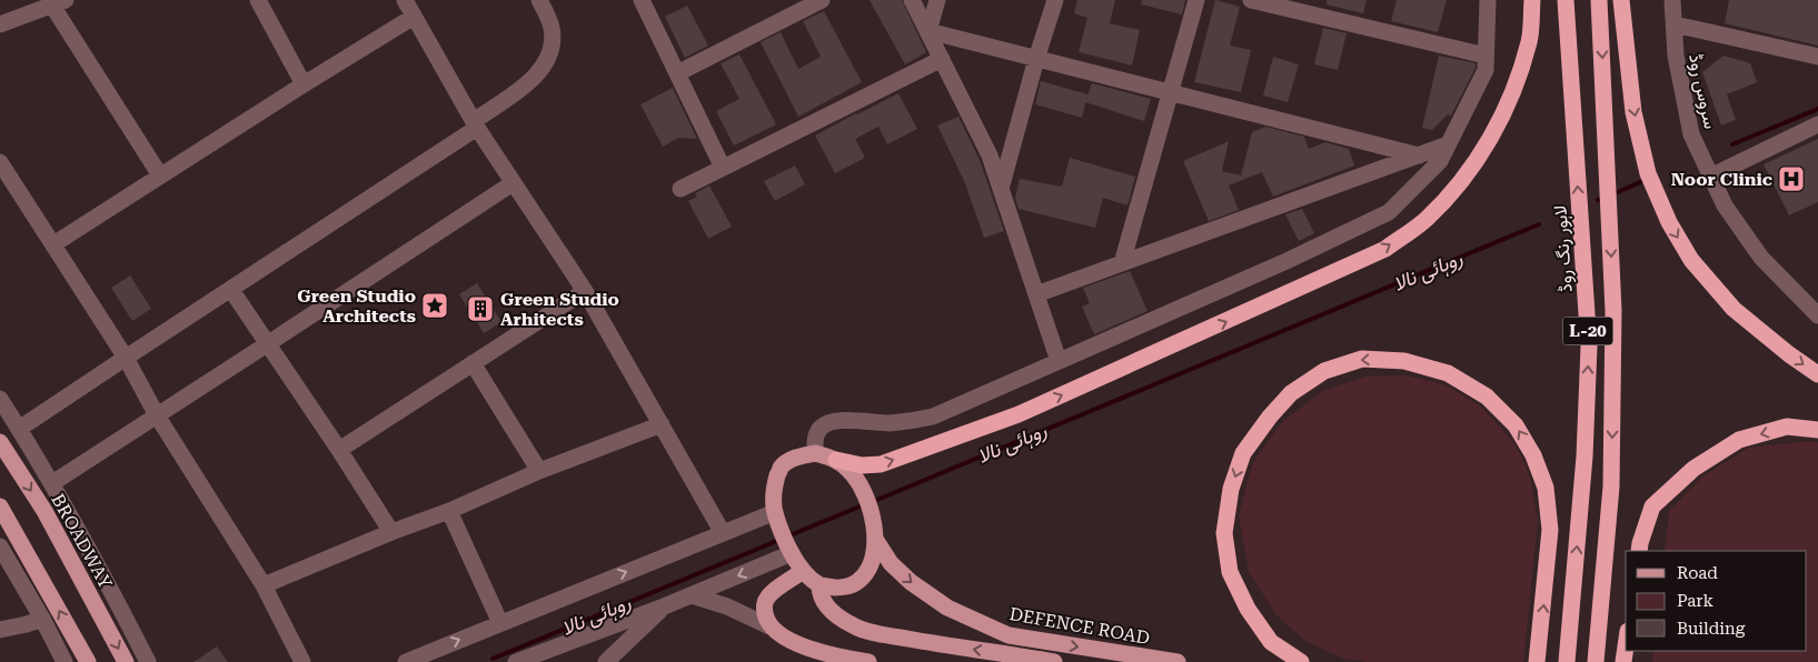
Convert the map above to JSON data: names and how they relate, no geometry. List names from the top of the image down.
{
  "streets": {
    "highway": ["لاہور رنگ روڈ", "L-20"],
    "main road": ["BROADWAY", "DEFENCE ROAD"],
    "street": ["سروس روڈ"]
  },
  "water": ["روہائی نالا"],
  "places": {
    "hospital": ["Noor Clinic"],
    "place": ["Green Studio Architects"],
    "building": ["Green Studio Arhitects"]
  },
  "legend": ["Road", "Park", "Building"]
}
